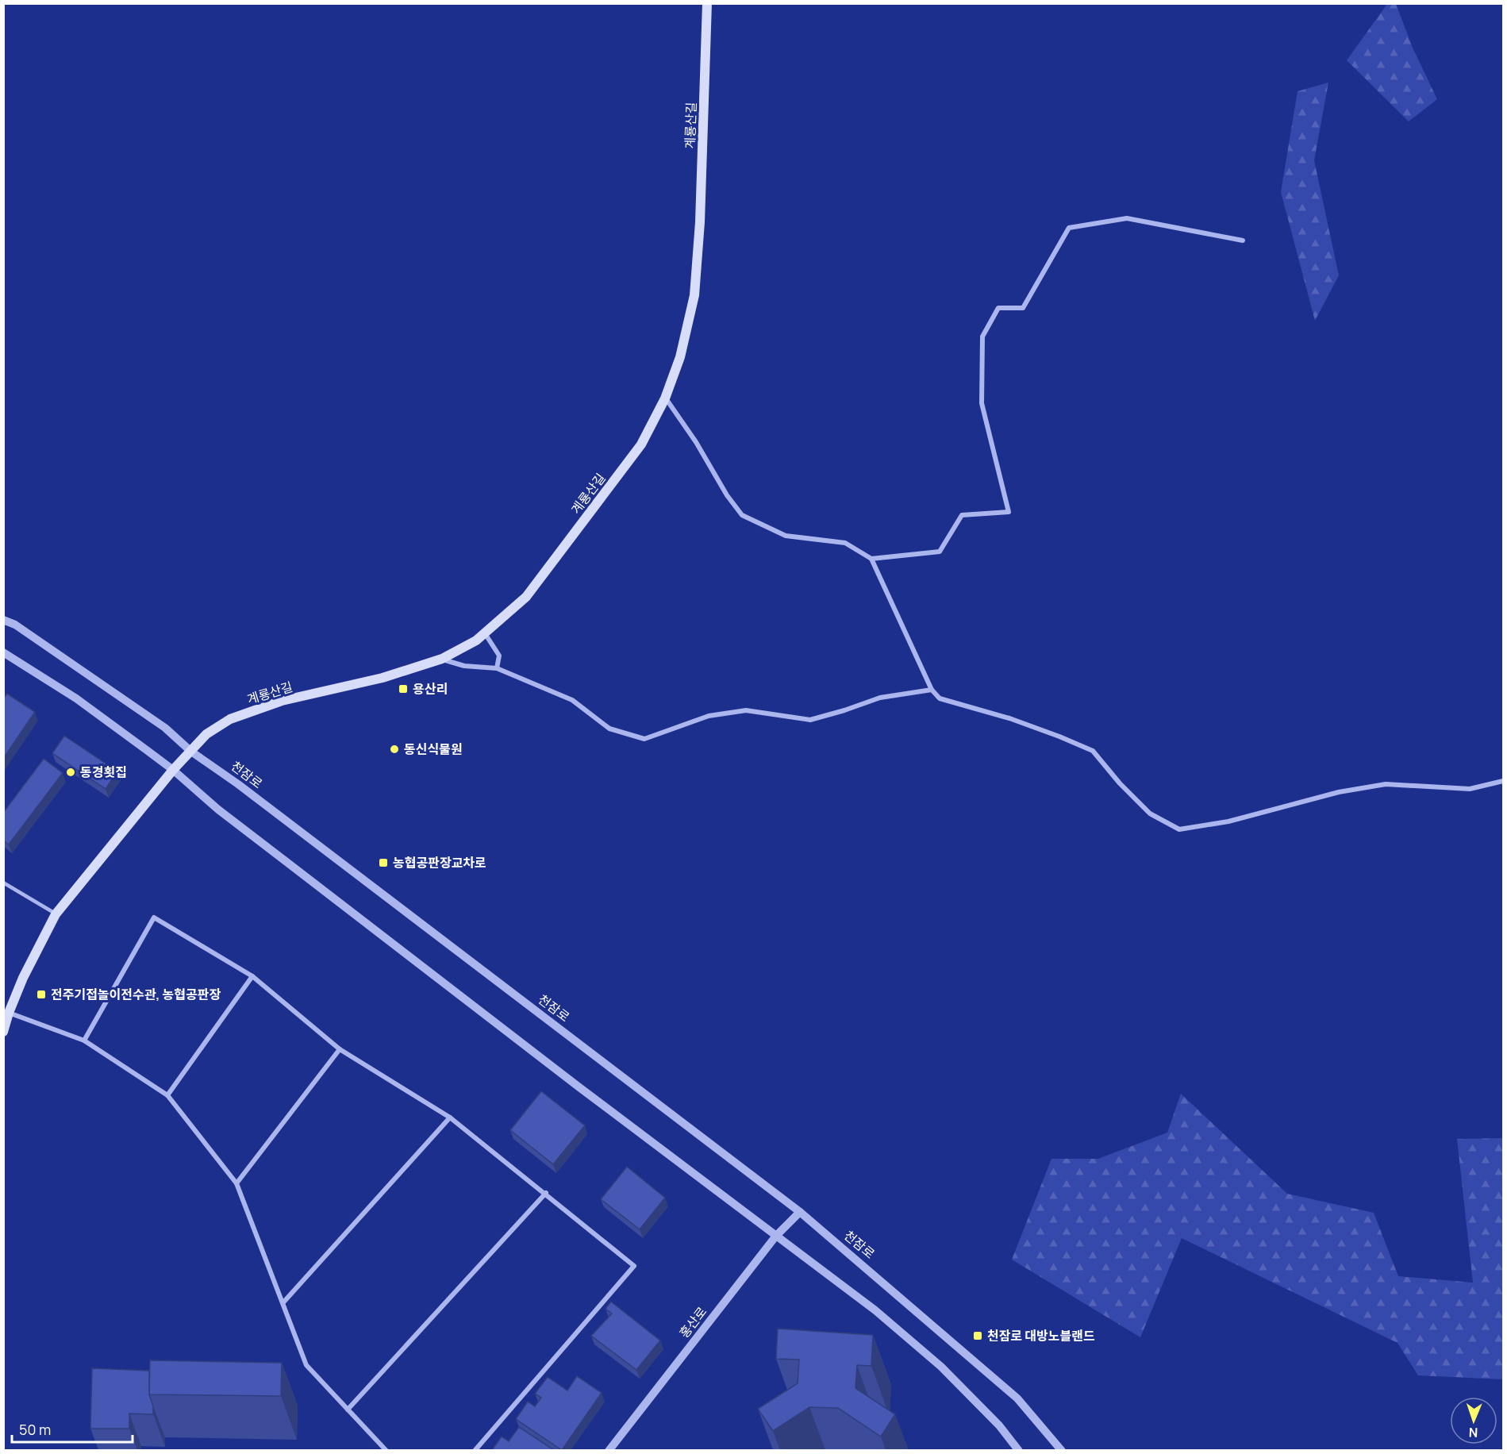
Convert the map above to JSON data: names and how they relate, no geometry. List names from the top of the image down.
{
  "streets": {
    "main road": ["계룡산길"],
    "street": ["천잠로", "홍산로"]
  },
  "crossings": [
    ["계룡산길", "천잠로"],
    ["천잠로", "홍산로"]
  ],
  "places": {
    "transit": [
      "용산리",
      "농협공판장교차로",
      "전주기접놀이전수관, 농협공판장",
      "천잠로 대방노블랜드"
    ],
    "other": ["동신식물원", "동경횟집"]
  },
  "scale_bar": "50 m",
  "north": "bottom"
}
